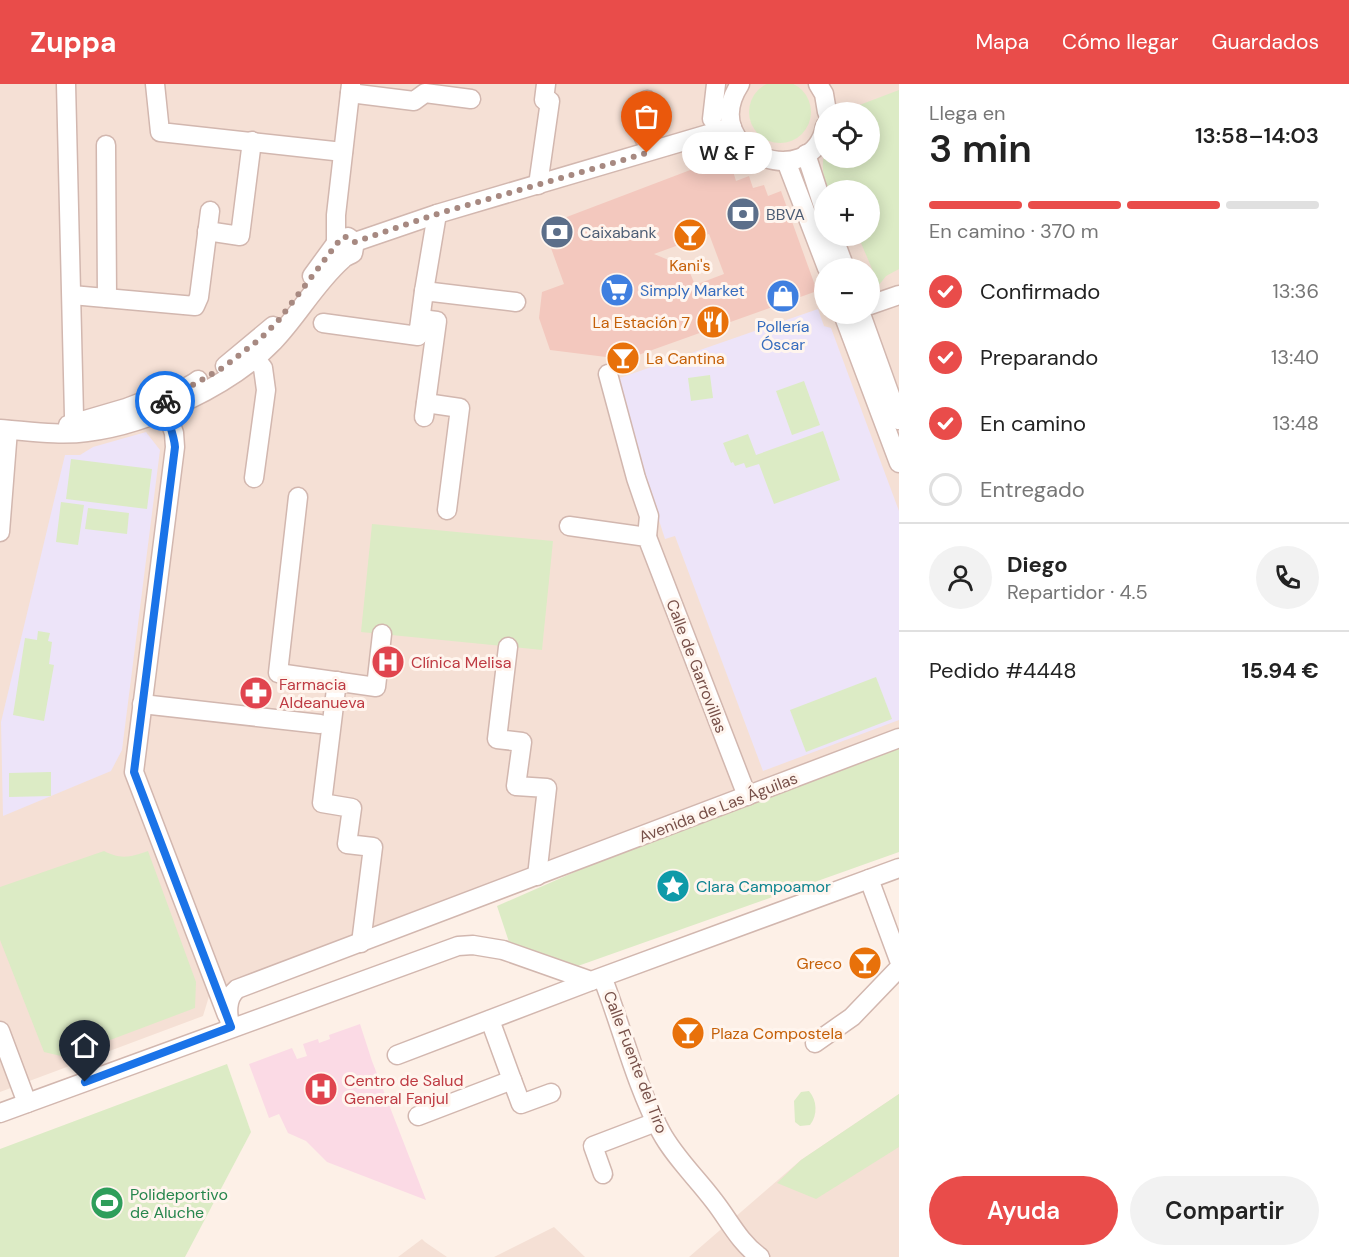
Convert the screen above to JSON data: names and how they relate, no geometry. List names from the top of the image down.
{
  "streets": {
    "street": ["Calle de Garrovillas", "Avenida de Las Águilas", "Calle Fuente del Tiro"]
  },
  "crossings": [
    ["Calle de Garrovillas", "Avenida de Las Águilas"]
  ],
  "places": {
    "other": ["W & F"],
    "bank": ["BBVA", "Caixabank"],
    "bar": [
      "Kani's",
      "La Cantina",
      "Greco",
      "Plaza Compostela"
    ],
    "supermarket": ["Simply Market"],
    "shop": ["Pollería Óscar"],
    "restaurant": ["La Estación 7"],
    "hospital": ["Clínica Melisa", "Centro de Salud General Fanjul"],
    "pharmacy": ["Farmacia Aldeanueva"],
    "place": ["Clara Campoamor"],
    "sports": ["Polideportivo de Aluche"]
  },
  "page": {
    "header": "Zuppa",
    "nav": ["Mapa", "Cómo llegar", "Guardados"],
    "heading": ["3 min", "Llega en", "13:58–14:03"],
    "panel": [
      "Diego",
      "Repartidor · 4.5",
      "Pedido #4448",
      "15.94 €"
    ],
    "map_buttons": ["+", "−"],
    "bubble": "W & F",
    "bar": "En camino · 370 m",
    "list": [
      ["Confirmado", "13:36"],
      ["Preparando", "13:40"],
      ["En camino", "13:48"],
      "Entregado"
    ],
    "buttons": ["Ayuda", "Compartir"]
  }
}
